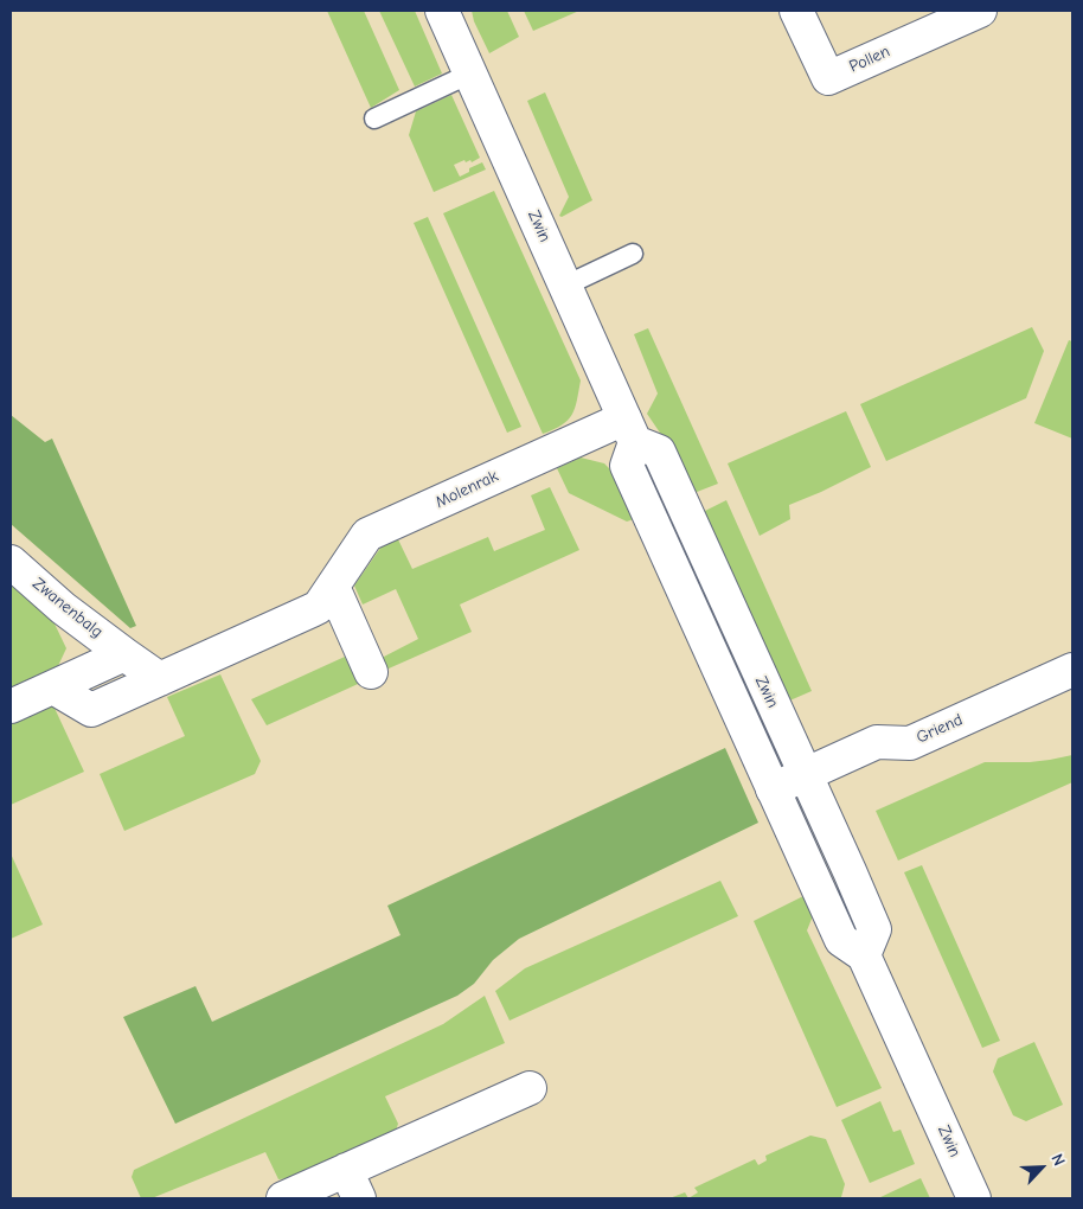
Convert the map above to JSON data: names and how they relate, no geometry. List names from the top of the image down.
{
  "streets": {
    "street": [
      "Pollen",
      "Zwin",
      "Molenrak",
      "Zwanenbalg",
      "Griend"
    ]
  },
  "crossings": [
    ["Zwin", "Molenrak"],
    ["Zwin", "Griend"]
  ],
  "north": "top right"
}
